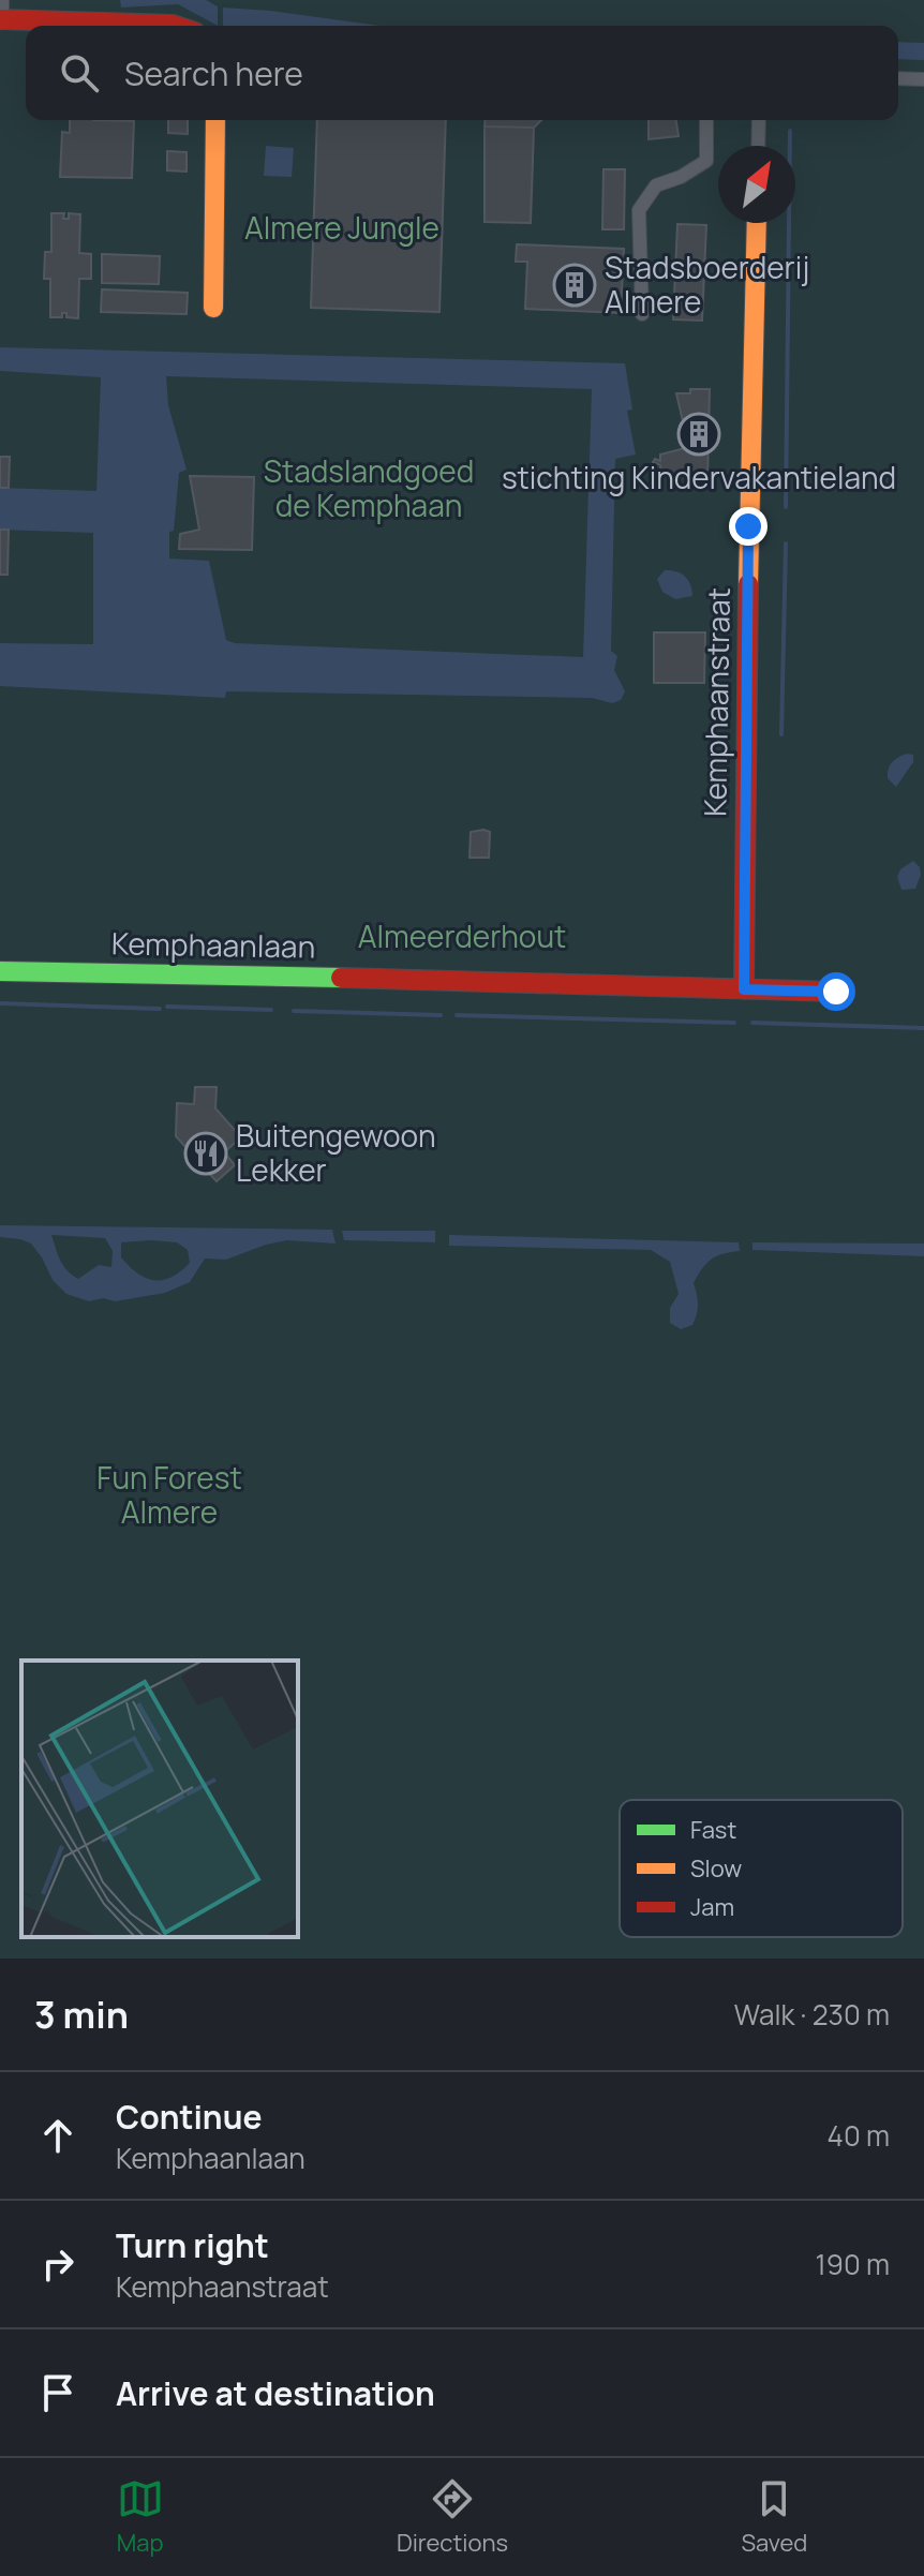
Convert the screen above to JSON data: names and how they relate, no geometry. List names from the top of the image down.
{
  "streets": {
    "street": ["Kemphaanstraat", "Kemphaanlaan"]
  },
  "crossings": [
    ["Kemphaanstraat", "Kemphaanlaan"]
  ],
  "parks": [
    "Almere Jungle",
    "Stadslandgoed de Kemphaan",
    "Almeerderhout",
    "Fun Forest Almere"
  ],
  "places": {
    "building": ["Stadsboerderij Almere", "stichting Kindervakantieland"],
    "restaurant": ["Buitengewoon Lekker"]
  },
  "legend": ["Fast", "Slow", "Jam"],
  "north": "top right",
  "page": {
    "search": "Search here",
    "heading": ["3 min", "Walk · 230 m"],
    "list": [
      ["Continue", "Kemphaanlaan", "40 m"],
      ["Turn right", "Kemphaanstraat", "190 m"],
      "Arrive at destination"
    ],
    "nav": ["Map", "Directions", "Saved"]
  }
}
